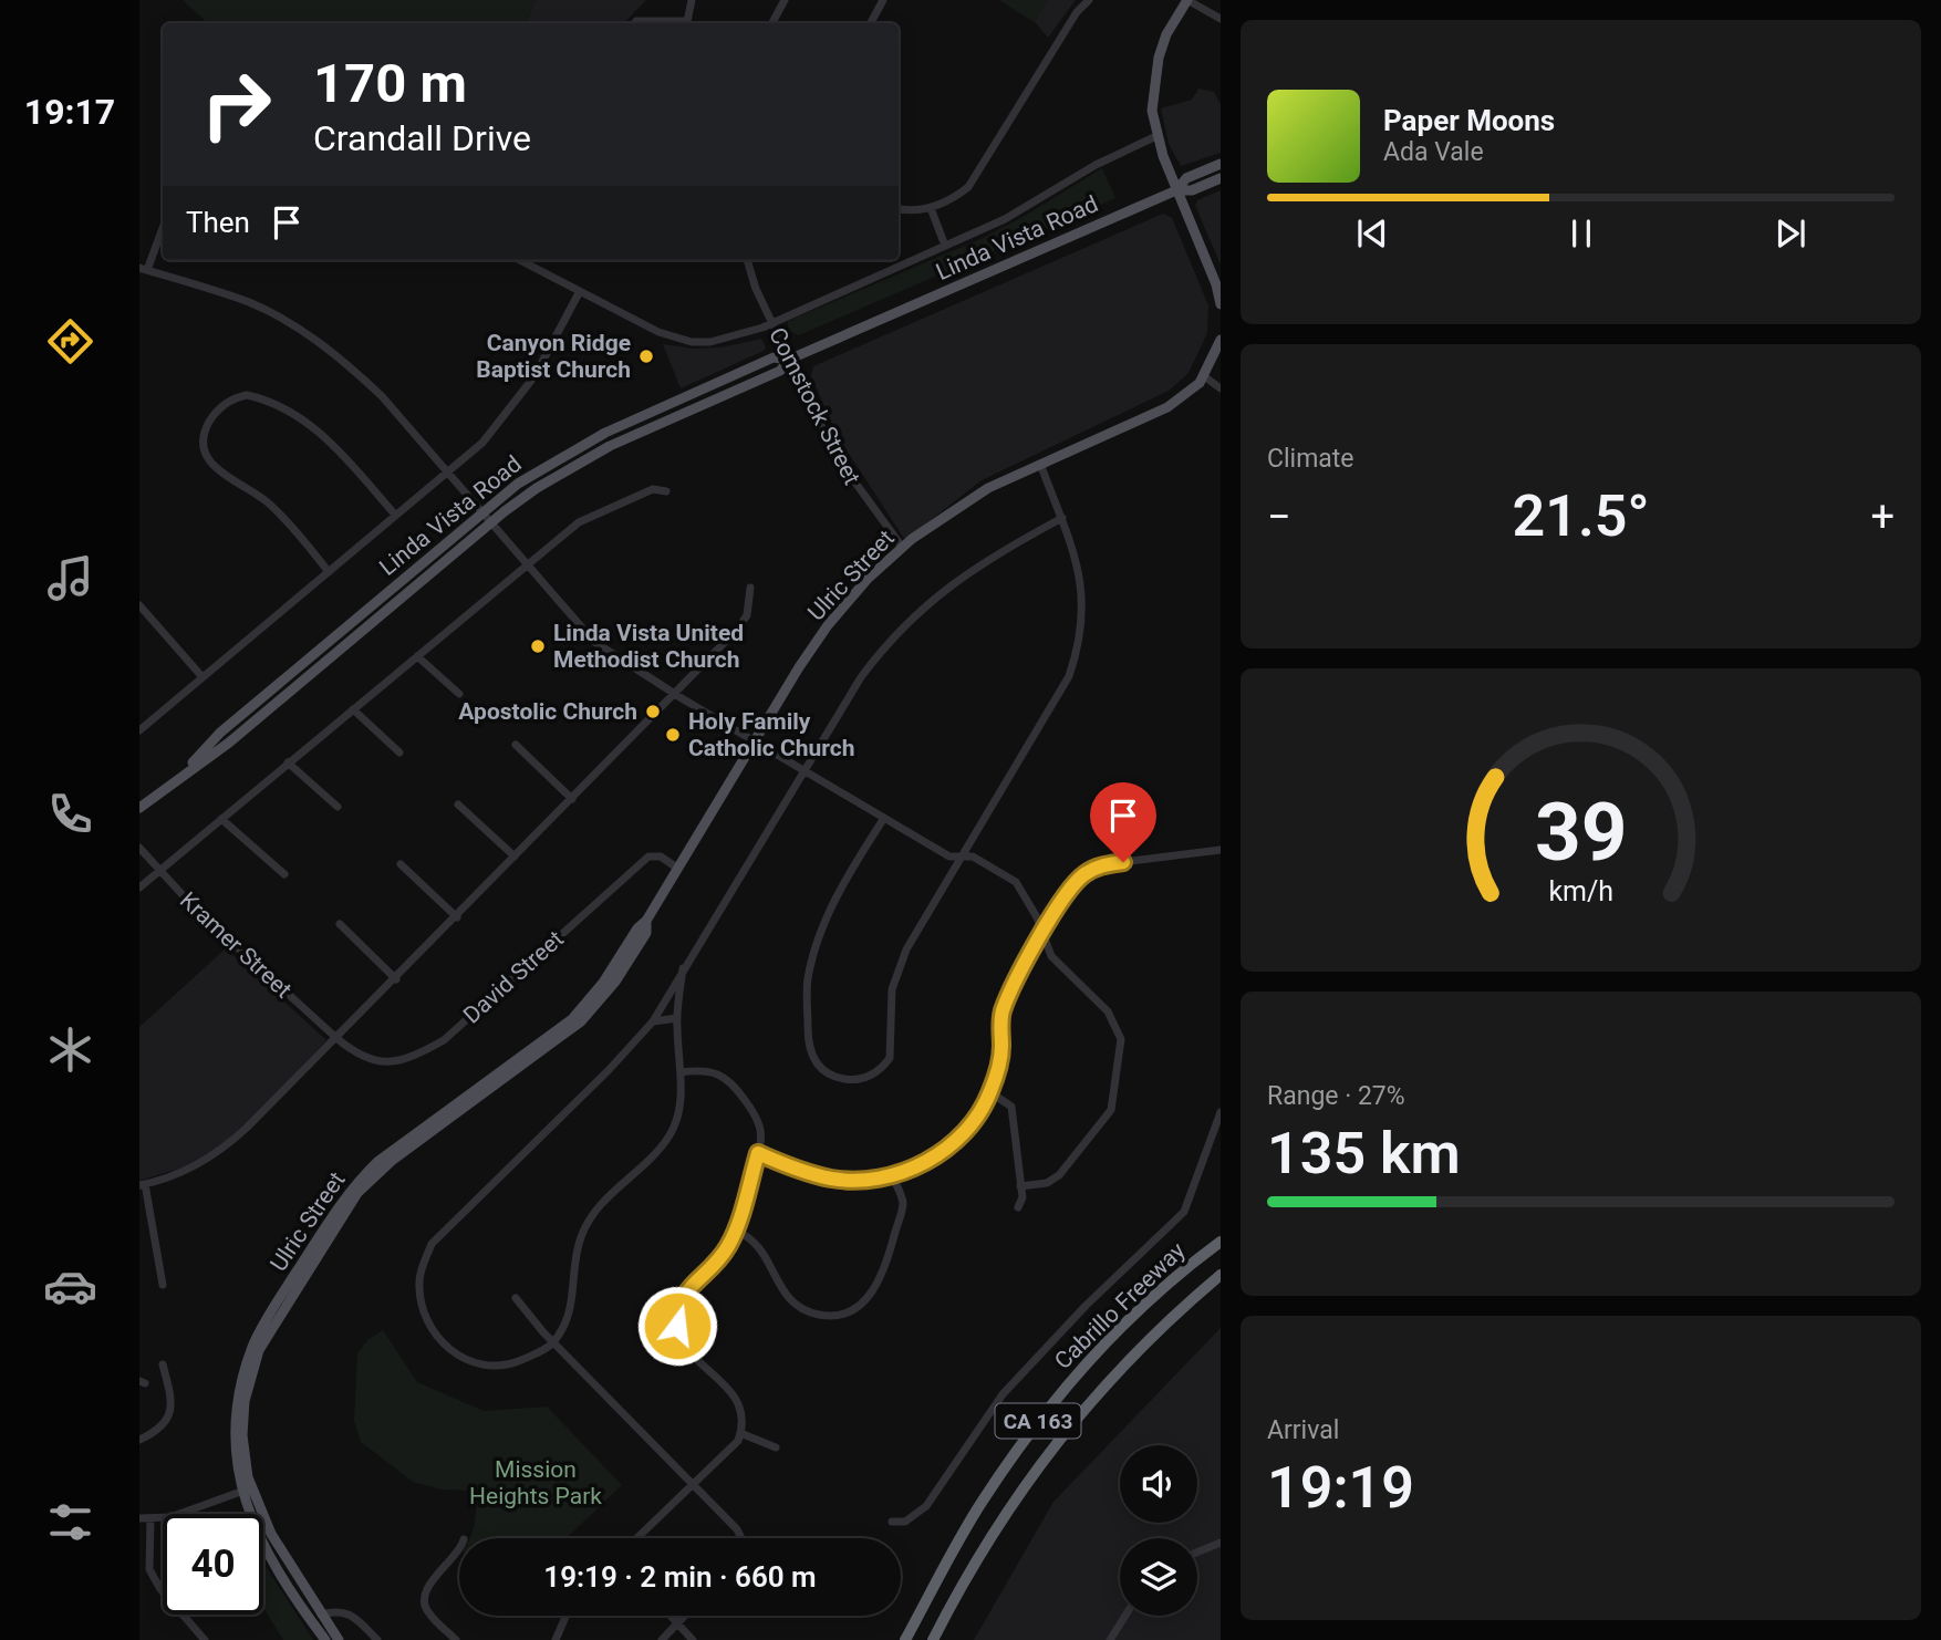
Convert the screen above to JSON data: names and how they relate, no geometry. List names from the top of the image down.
{
  "streets": {
    "highway": ["Cabrillo Freeway", "CA 163"],
    "main road": ["Linda Vista Road", "Ulric Street"],
    "street": ["Comstock Street", "Kramer Street", "David Street"]
  },
  "crossings": [
    ["Linda Vista Road", "Comstock Street"],
    ["Comstock Street", "Ulric Street"],
    ["Ulric Street", "David Street"],
    ["Kramer Street", "David Street"]
  ],
  "parks": ["Mission Heights Park"],
  "places": [
    "Canyon Ridge Baptist Church",
    "Linda Vista United Methodist Church",
    "Apostolic Church",
    "Holy Family Catholic Church"
  ],
  "page": {
    "tabs": "19:17",
    "turn": ["170 m", "Crandall Drive"],
    "song": ["Paper Moons", "Ada Vale"],
    "then": "Then",
    "tile": [
      "Climate",
      ["Range · 27%", "135 km"],
      ["Arrival", "19:19"]
    ],
    "heat": ["−", "21.5°", "+"],
    "limit": "40",
    "trip": "19:19 · 2 min · 660 m",
    "gauge": ["39", "km/h"]
  }
}
